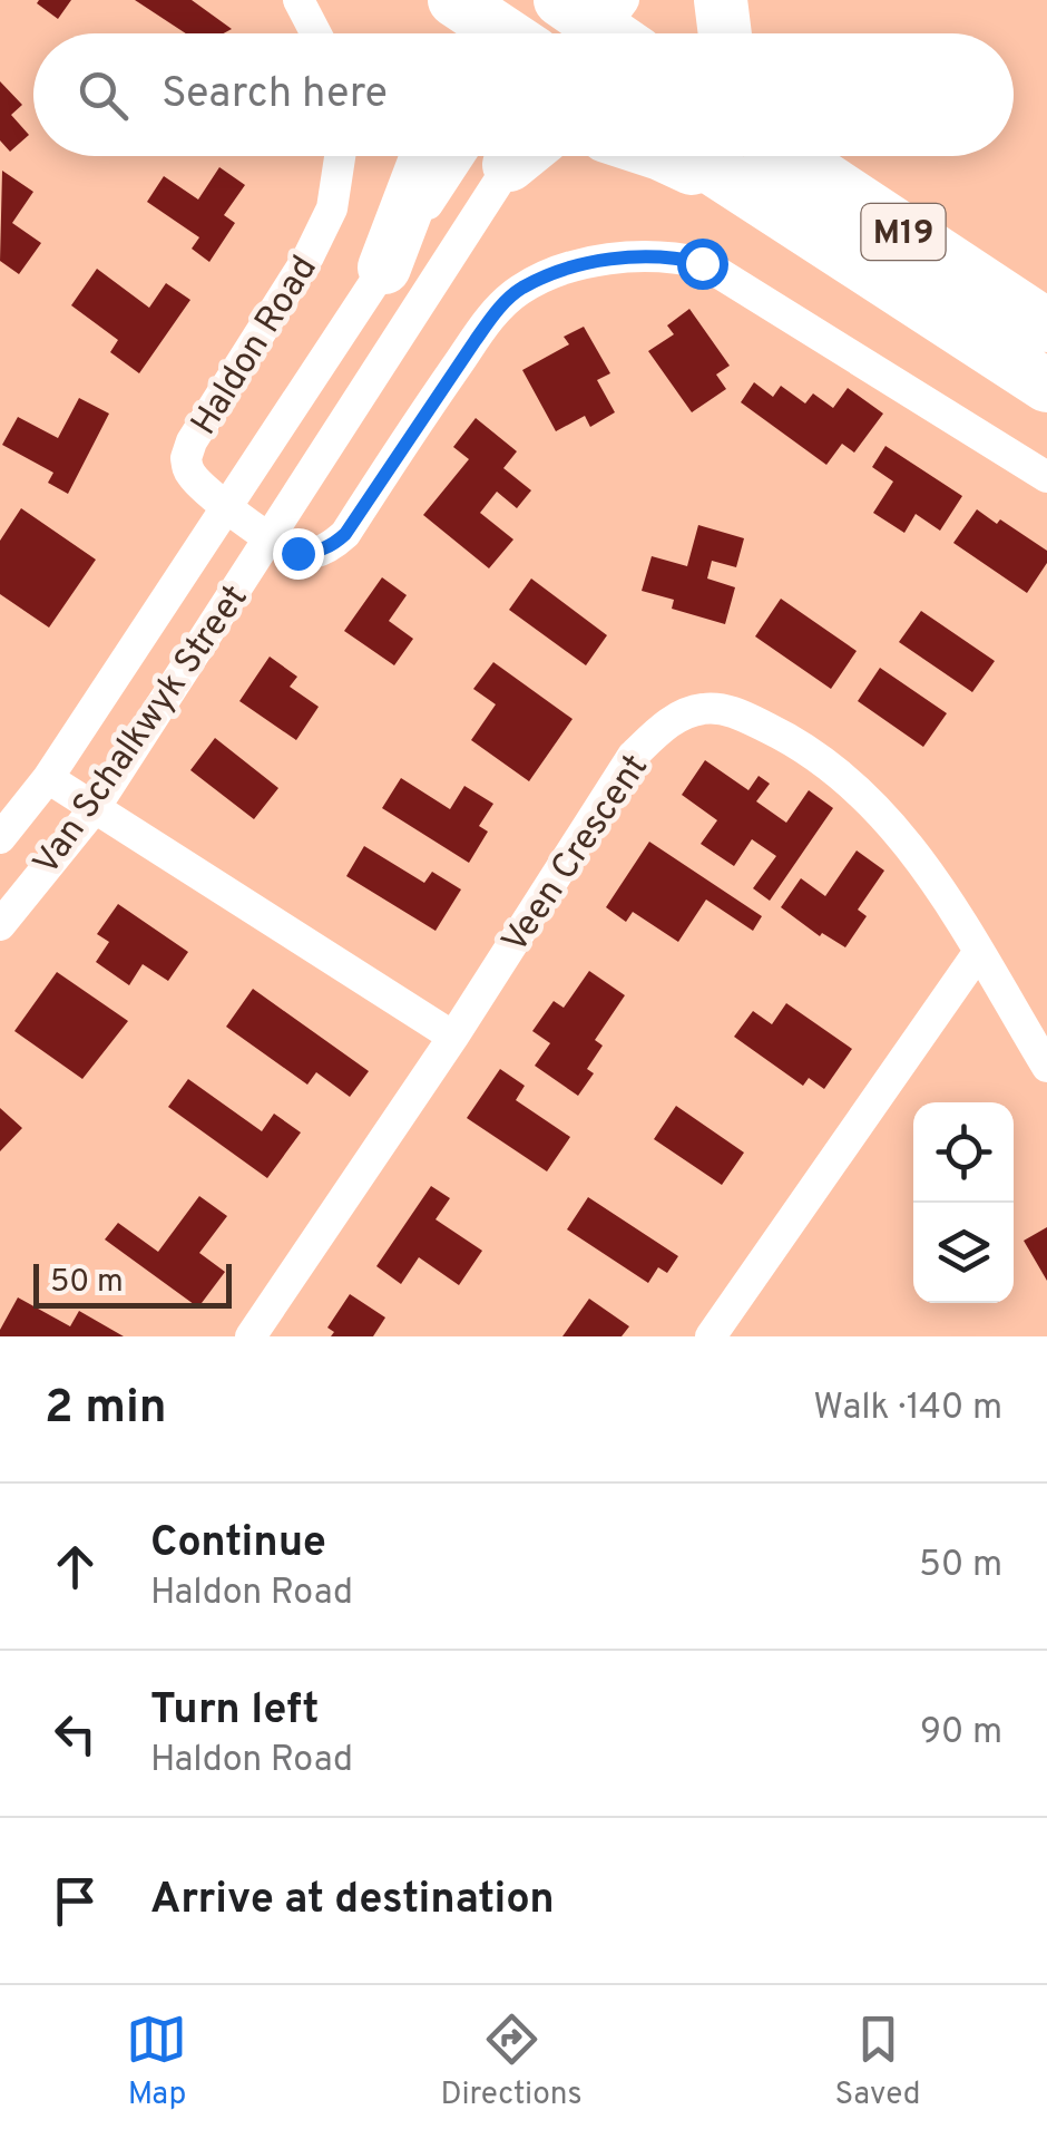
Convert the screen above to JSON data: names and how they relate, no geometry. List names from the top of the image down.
{
  "streets": {
    "highway": ["M19"],
    "street": ["Haldon Road", "Van Schalkwyk Street", "Veen Crescent"]
  },
  "crossings": [
    ["Haldon Road", "Van Schalkwyk Street"]
  ],
  "scale_bar": "50 m",
  "page": {
    "search": "Search here",
    "scale": "50 m",
    "heading": ["2 min", "Walk · 140 m"],
    "list": [
      ["Continue", "Haldon Road", "50 m"],
      ["Turn left", "Haldon Road", "90 m"],
      "Arrive at destination"
    ],
    "nav": ["Map", "Directions", "Saved"]
  }
}
